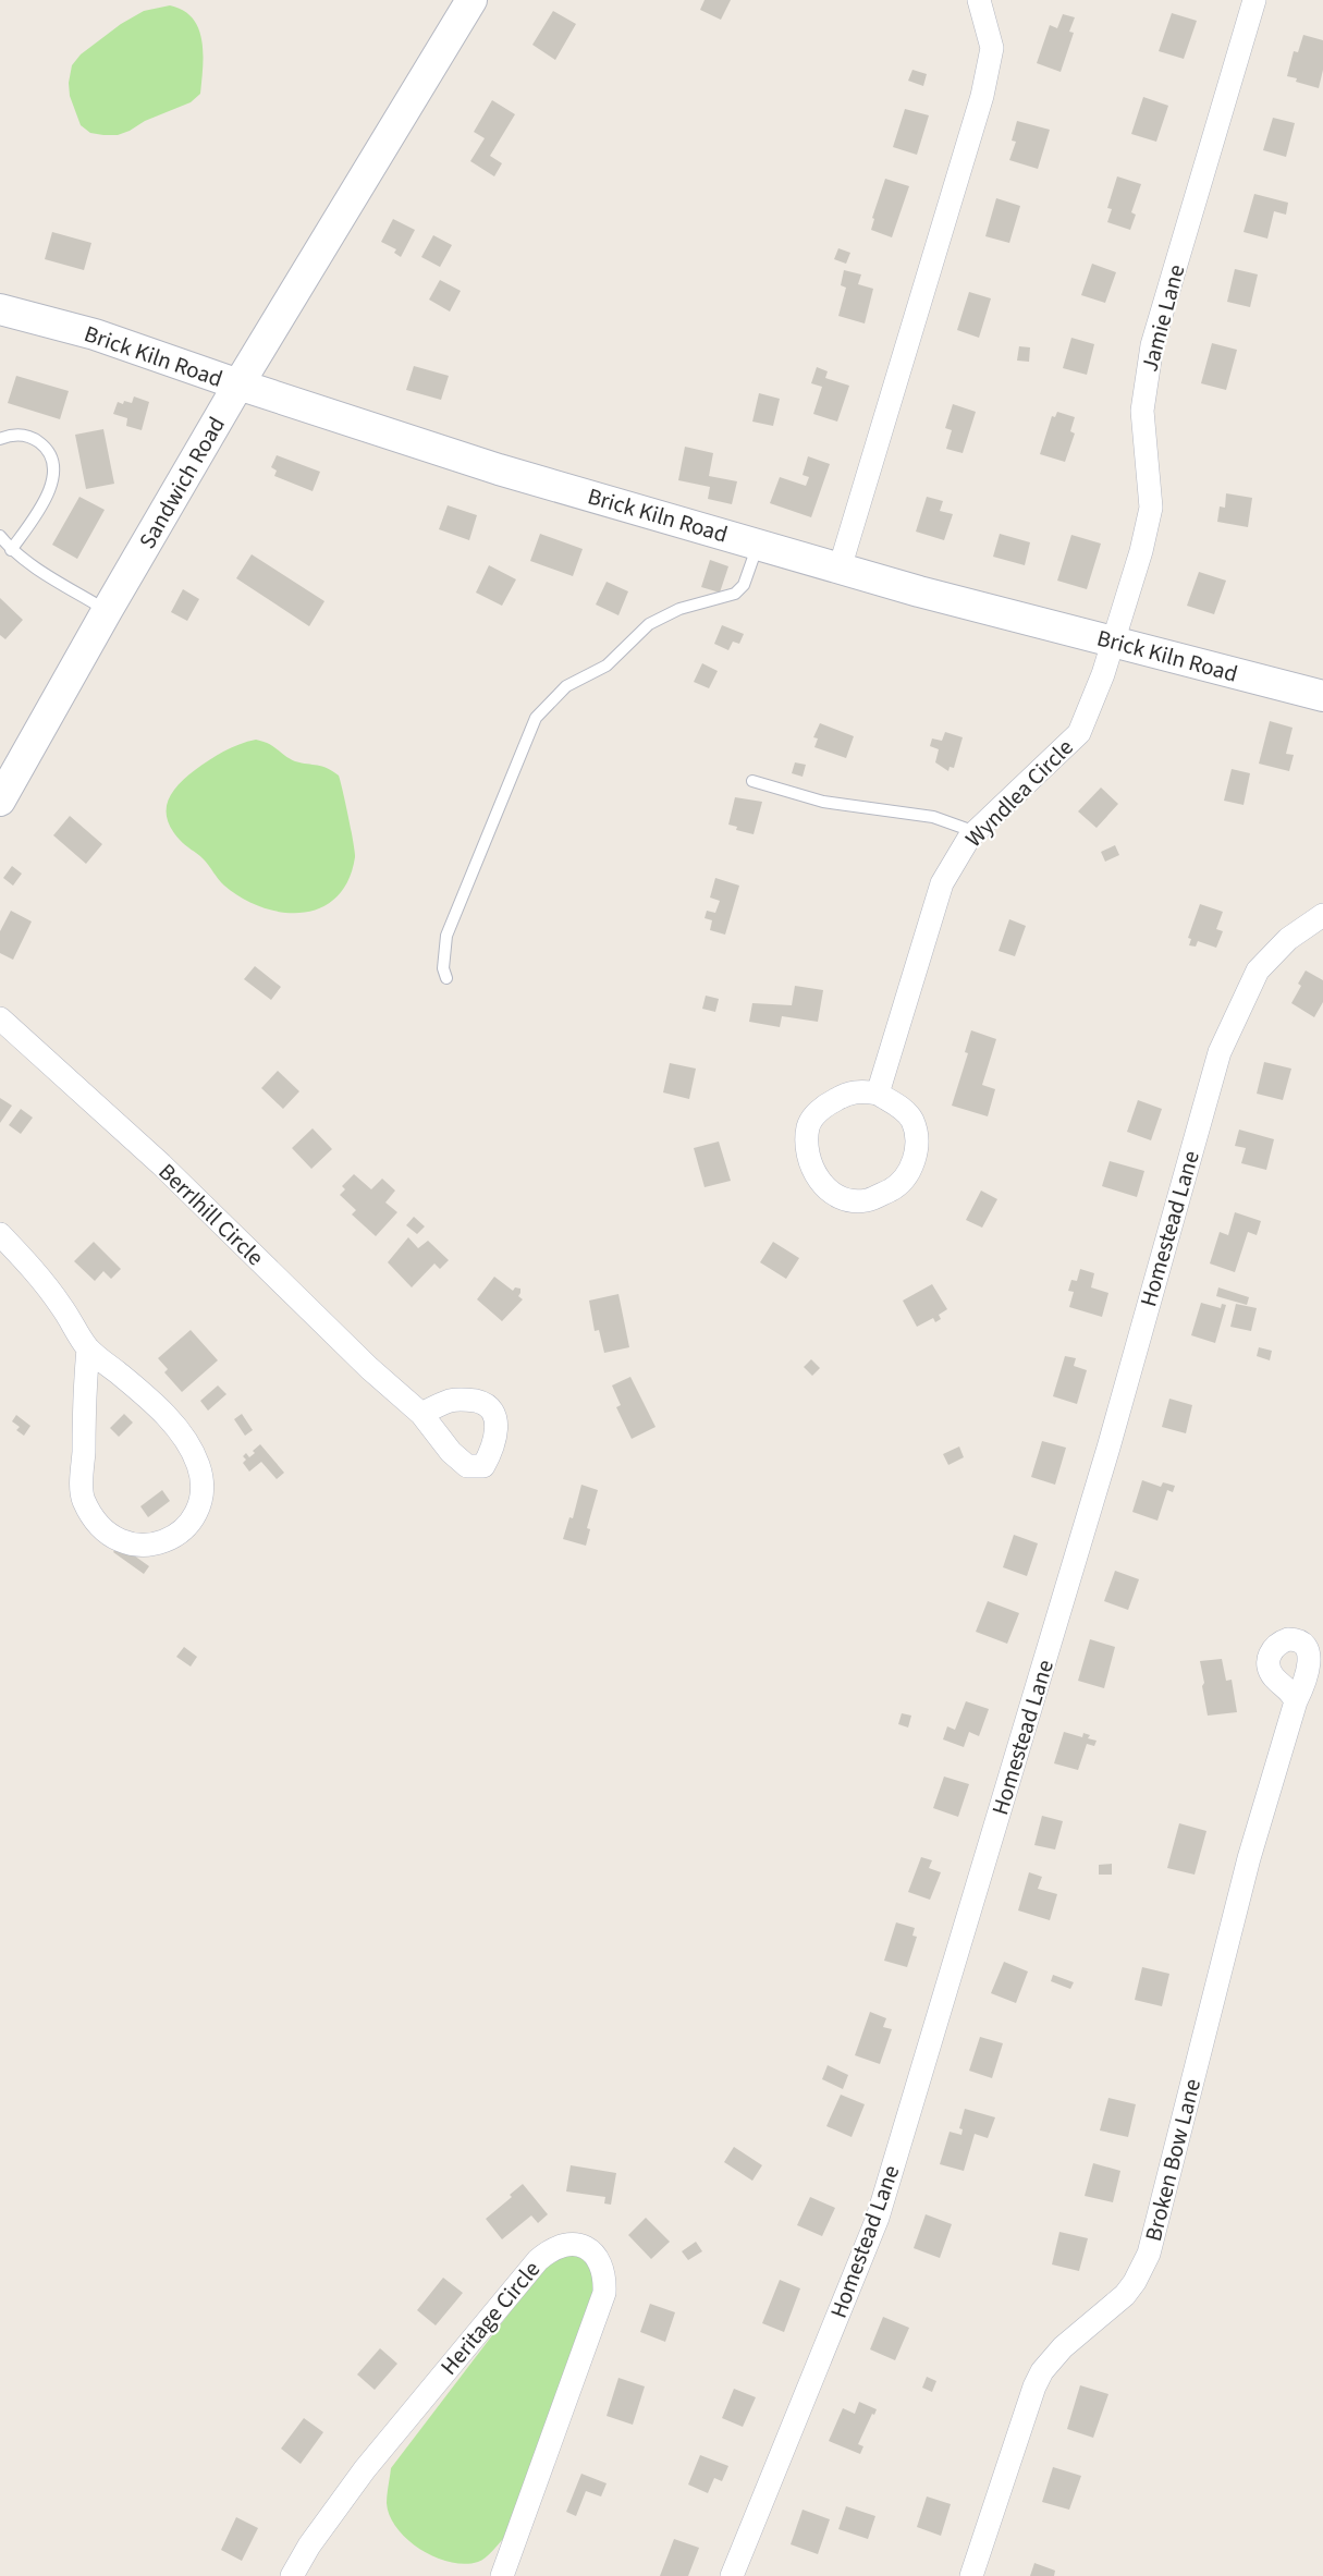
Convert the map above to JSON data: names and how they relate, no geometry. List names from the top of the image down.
{
  "streets": {
    "main road": ["Brick Kiln Road", "Sandwich Road"],
    "street": [
      "Jamie Lane",
      "Wyndlea Circle",
      "BerrIhill Circle",
      "Homestead Lane",
      "Broken Bow Lane",
      "Heritage Circle"
    ]
  },
  "crossings": [
    ["Jamie Lane", "Brick Kiln Road"],
    ["Jamie Lane", "Wyndlea Circle"],
    ["Brick Kiln Road", "Sandwich Road"],
    ["Brick Kiln Road", "Wyndlea Circle"]
  ]
}
